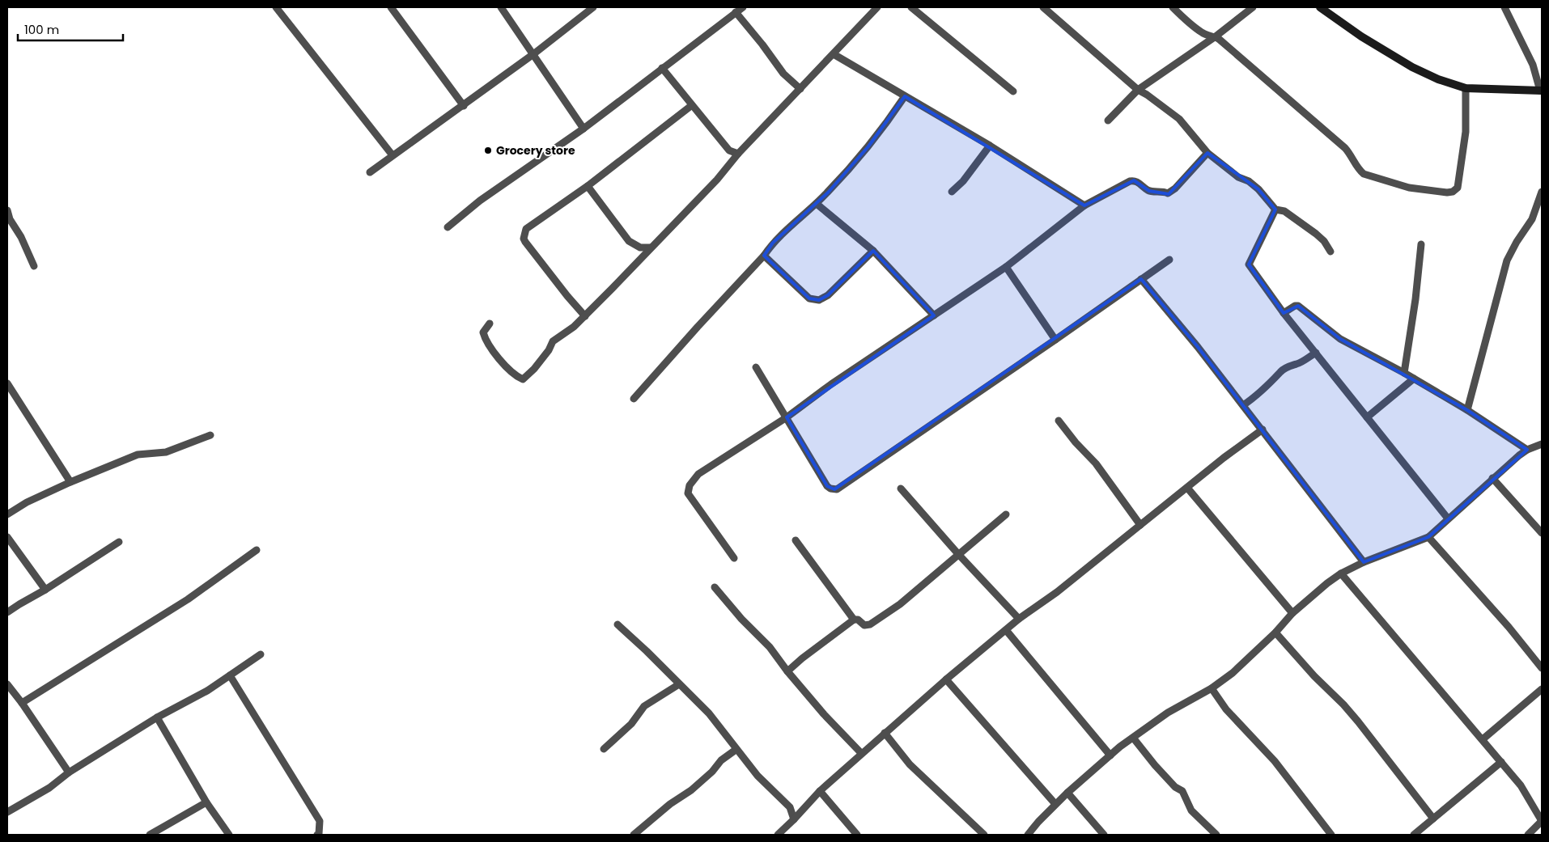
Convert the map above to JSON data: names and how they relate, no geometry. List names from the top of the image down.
{
  "places": ["Grocery store"],
  "scale_bar": "100 m"
}
